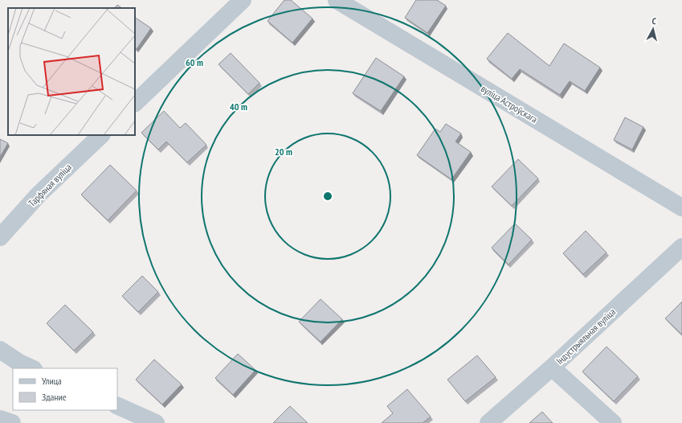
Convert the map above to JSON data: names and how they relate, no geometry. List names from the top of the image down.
{
  "streets": {
    "street": ["вуліца Астроўскага", "Тарфяная вуліца", "Індустрыяльная вуліца"]
  },
  "legend": ["Улица", "Здание"],
  "north": "top",
  "rings": ["60 m", "40 m", "20 m"]
}
